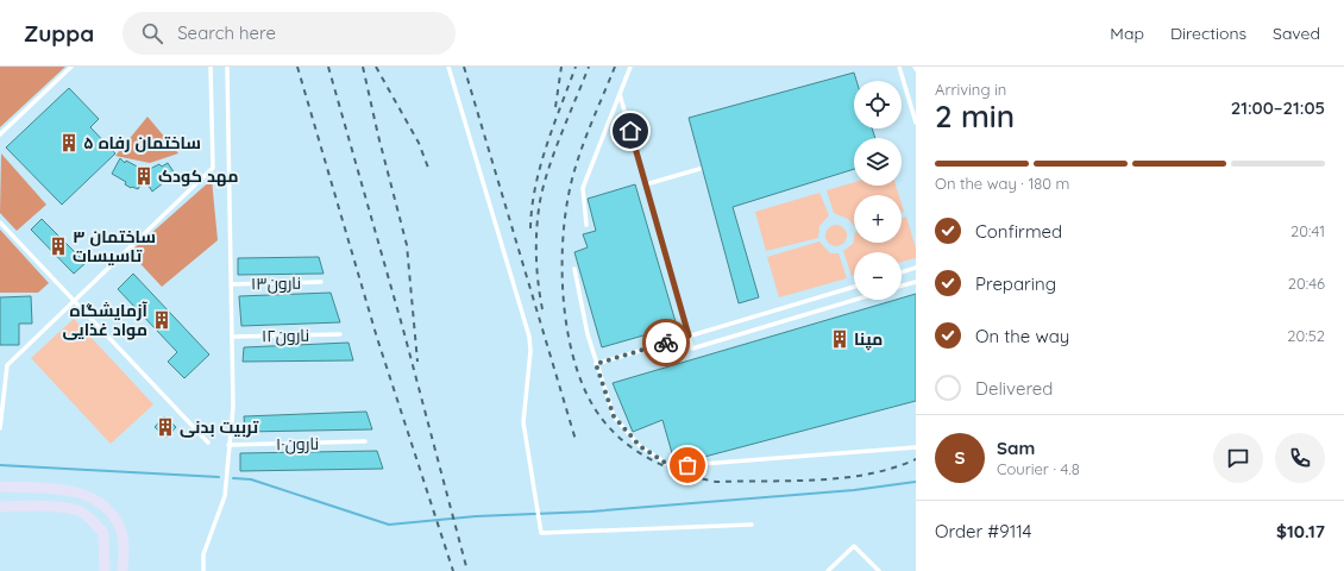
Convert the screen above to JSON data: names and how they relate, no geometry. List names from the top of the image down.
{
  "streets": {
    "lane": ["نارون۱۳", "نارون۱۲", "نارون۱۰"]
  },
  "places": {
    "building": [
      "۵ ساختمان رفاه",
      "مهد کودک",
      "۳ ساختمان تاسیسات",
      "آزمایشگاه مواد غذایی",
      "مپنا",
      "تربیت بدنی"
    ]
  },
  "page": {
    "header": "Zuppa",
    "search": "Search here",
    "nav": ["Map", "Directions", "Saved"],
    "heading": ["2 min", "Arriving in", "21:00–21:05"],
    "panel": [
      "Sam",
      "Courier · 4.8",
      "Order #9114",
      "$10.17"
    ],
    "map_buttons": ["+", "−"],
    "bar": "On the way · 180 m",
    "list": [
      ["Confirmed", "20:41"],
      ["Preparing", "20:46"],
      ["On the way", "20:52"],
      "Delivered"
    ],
    "round": "S"
  }
}
